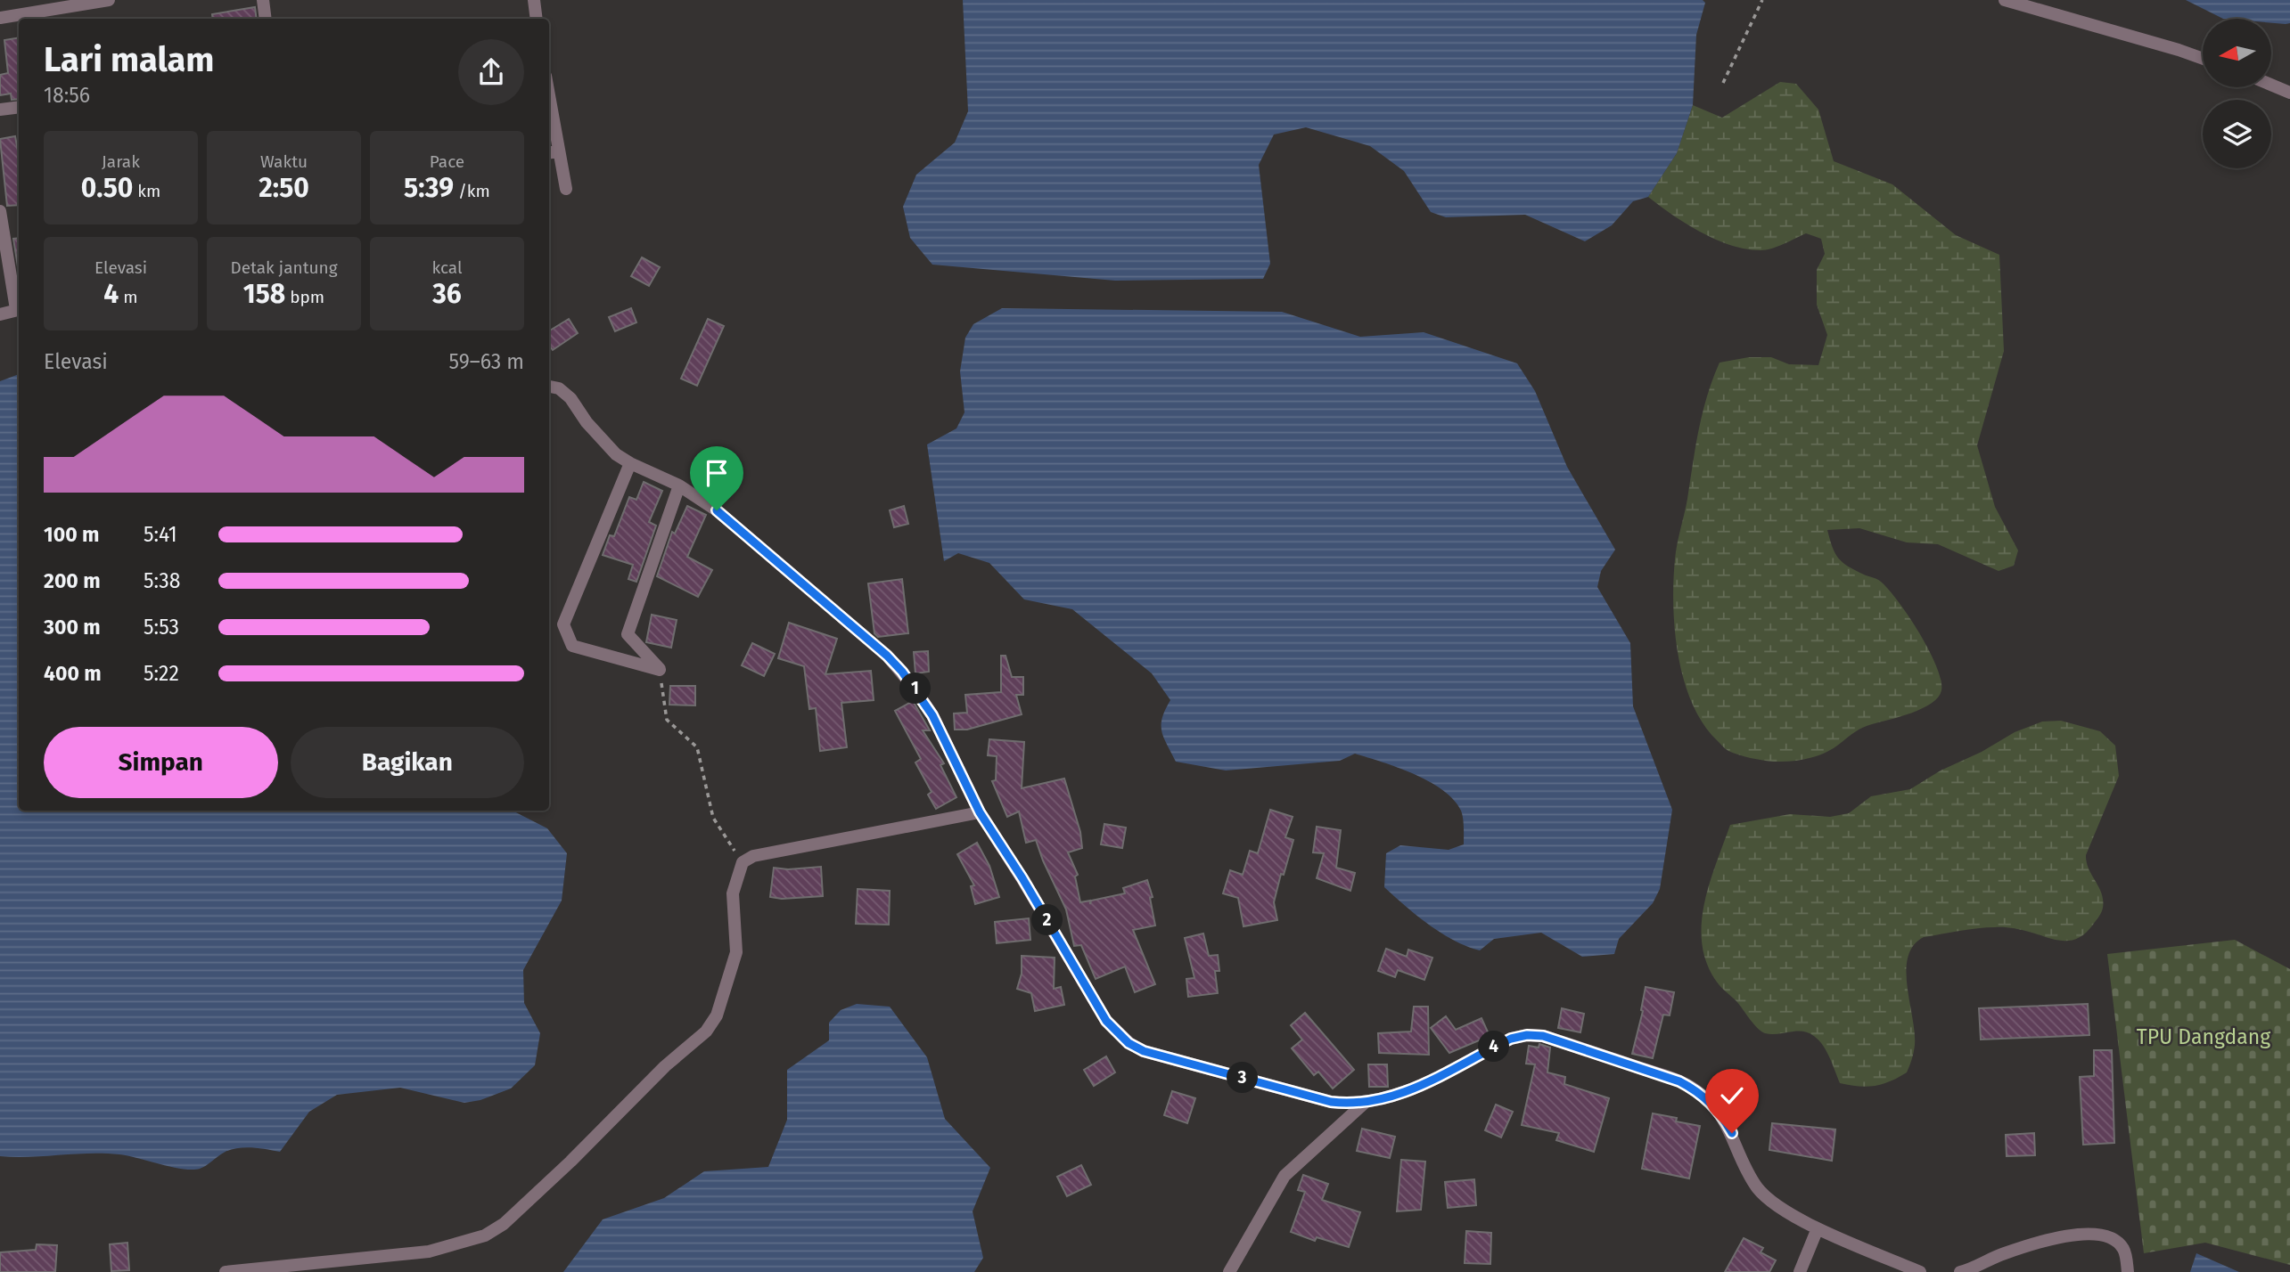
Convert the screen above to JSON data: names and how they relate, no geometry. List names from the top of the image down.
{
  "parks": ["TPU Dangdang"],
  "north": "left",
  "page": {
    "heading": ["Lari malam", "18:56"],
    "stats": [
      ["Jarak", "0.50 km"],
      ["Waktu", "2:50"],
      ["Pace", "5:39 /km"],
      ["Elevasi", "4 m"],
      ["Detak jantung", "158 bpm"],
      ["kcal", "36"]
    ],
    "chart": ["Elevasi", "59–63 m"],
    "list": [
      {
        "name": "100 m",
        "note": "5:41"
      },
      {
        "name": "200 m",
        "note": "5:38"
      },
      {
        "name": "300 m",
        "note": "5:53"
      },
      {
        "name": "400 m",
        "note": "5:22"
      }
    ],
    "pins": [
      "1",
      "2",
      "4",
      "3"
    ],
    "buttons": ["Simpan", "Bagikan"]
  }
}
